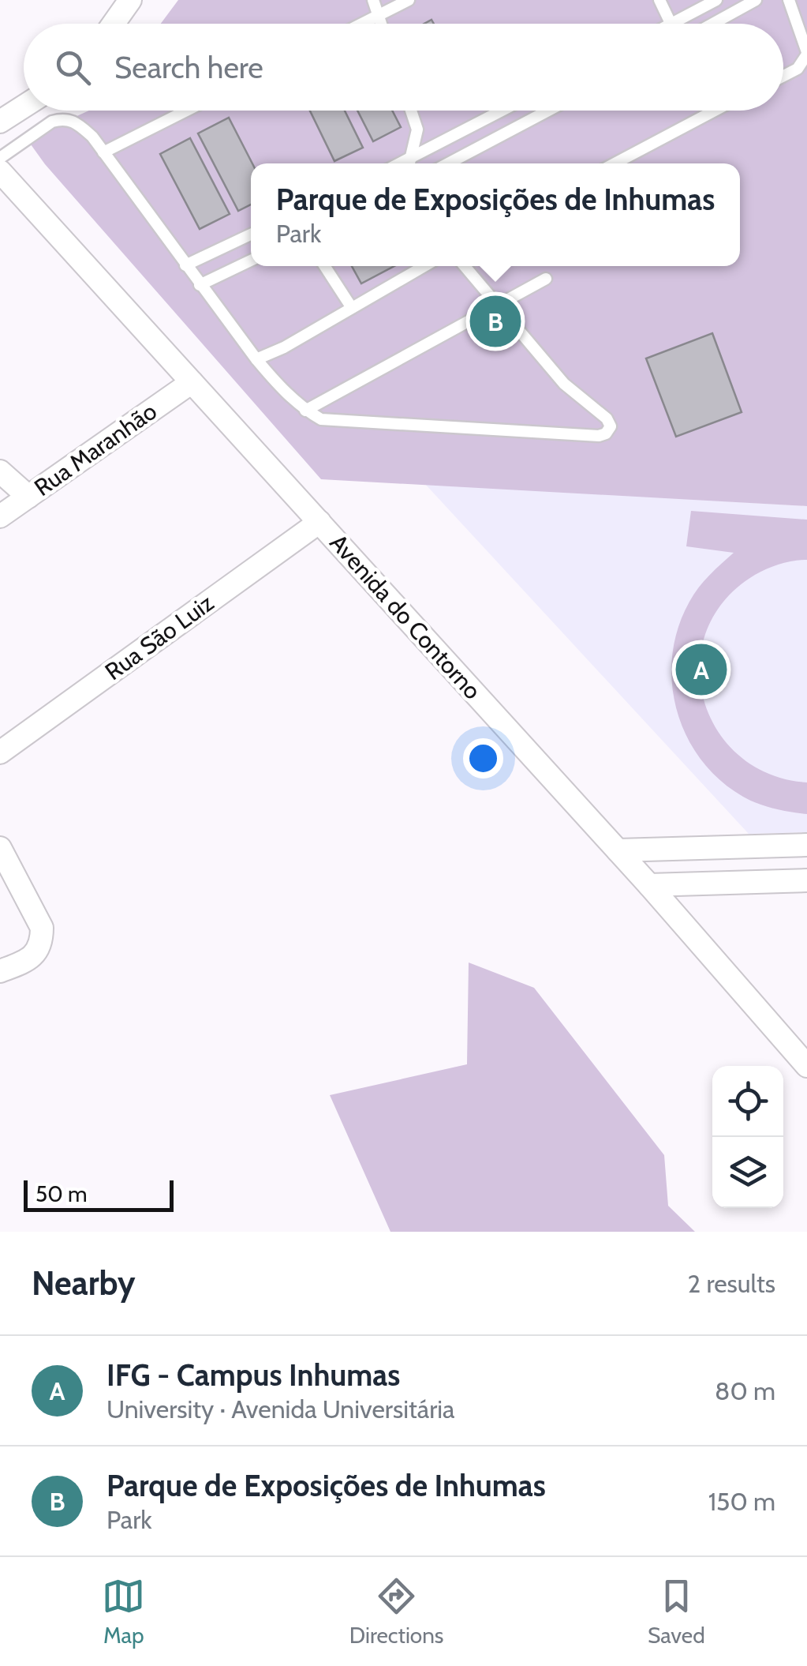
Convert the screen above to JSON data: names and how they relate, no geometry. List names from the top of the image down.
{
  "streets": {
    "street": ["Rua Maranhão", "Avenida do Contorno", "Rua São Luiz"]
  },
  "crossings": [
    ["Rua Maranhão", "Avenida do Contorno"],
    ["Avenida do Contorno", "Rua São Luiz"]
  ],
  "scale_bar": "50 m",
  "page": {
    "search": "Search here",
    "popup": ["Parque de Exposições de Inhumas", "Park"],
    "pins": ["B", "A"],
    "scale": "50 m",
    "heading": ["Nearby", "2 results"],
    "list": [
      {
        "mark": "A",
        "name": "IFG - Campus Inhumas",
        "note": "University · Avenida Universitária",
        "value": "80 m"
      },
      {
        "mark": "B",
        "name": "Parque de Exposições de Inhumas",
        "note": "Park",
        "value": "150 m"
      }
    ],
    "nav": ["Map", "Directions", "Saved"]
  }
}
